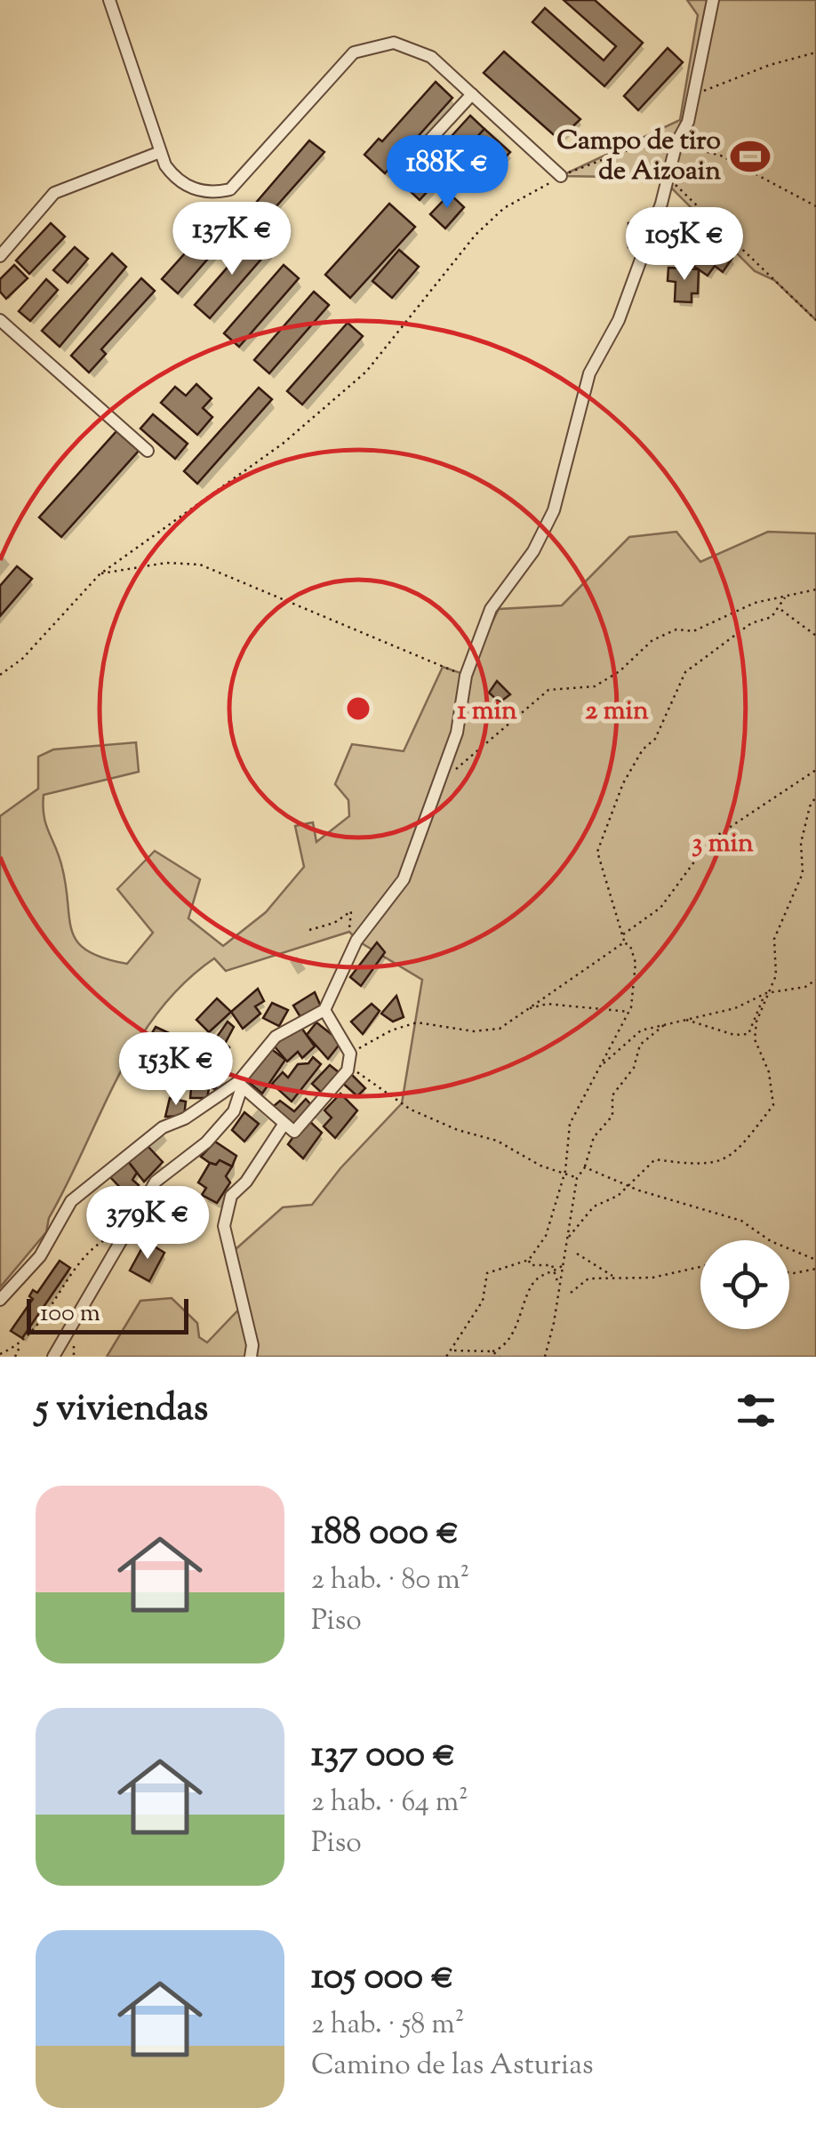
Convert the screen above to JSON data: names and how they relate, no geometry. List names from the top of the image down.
{
  "places": {
    "sports": ["Campo de tiro de Aizoain"]
  },
  "scale_bar": "100 m",
  "page": {
    "price": [
      "188K €",
      "137K €",
      "105K €",
      "153K €",
      "379K €"
    ],
    "scale": "100 m",
    "heading": "5 viviendas",
    "list": [
      {
        "name": "188 000 €",
        "note": "2 hab. · 80 m² · Piso"
      },
      {
        "name": "137 000 €",
        "note": "2 hab. · 64 m² · Piso"
      },
      {
        "name": "105 000 €",
        "note": "2 hab. · 58 m² · Camino de las Asturias"
      }
    ]
  },
  "rings": ["1 min", "2 min", "3 min"]
}
